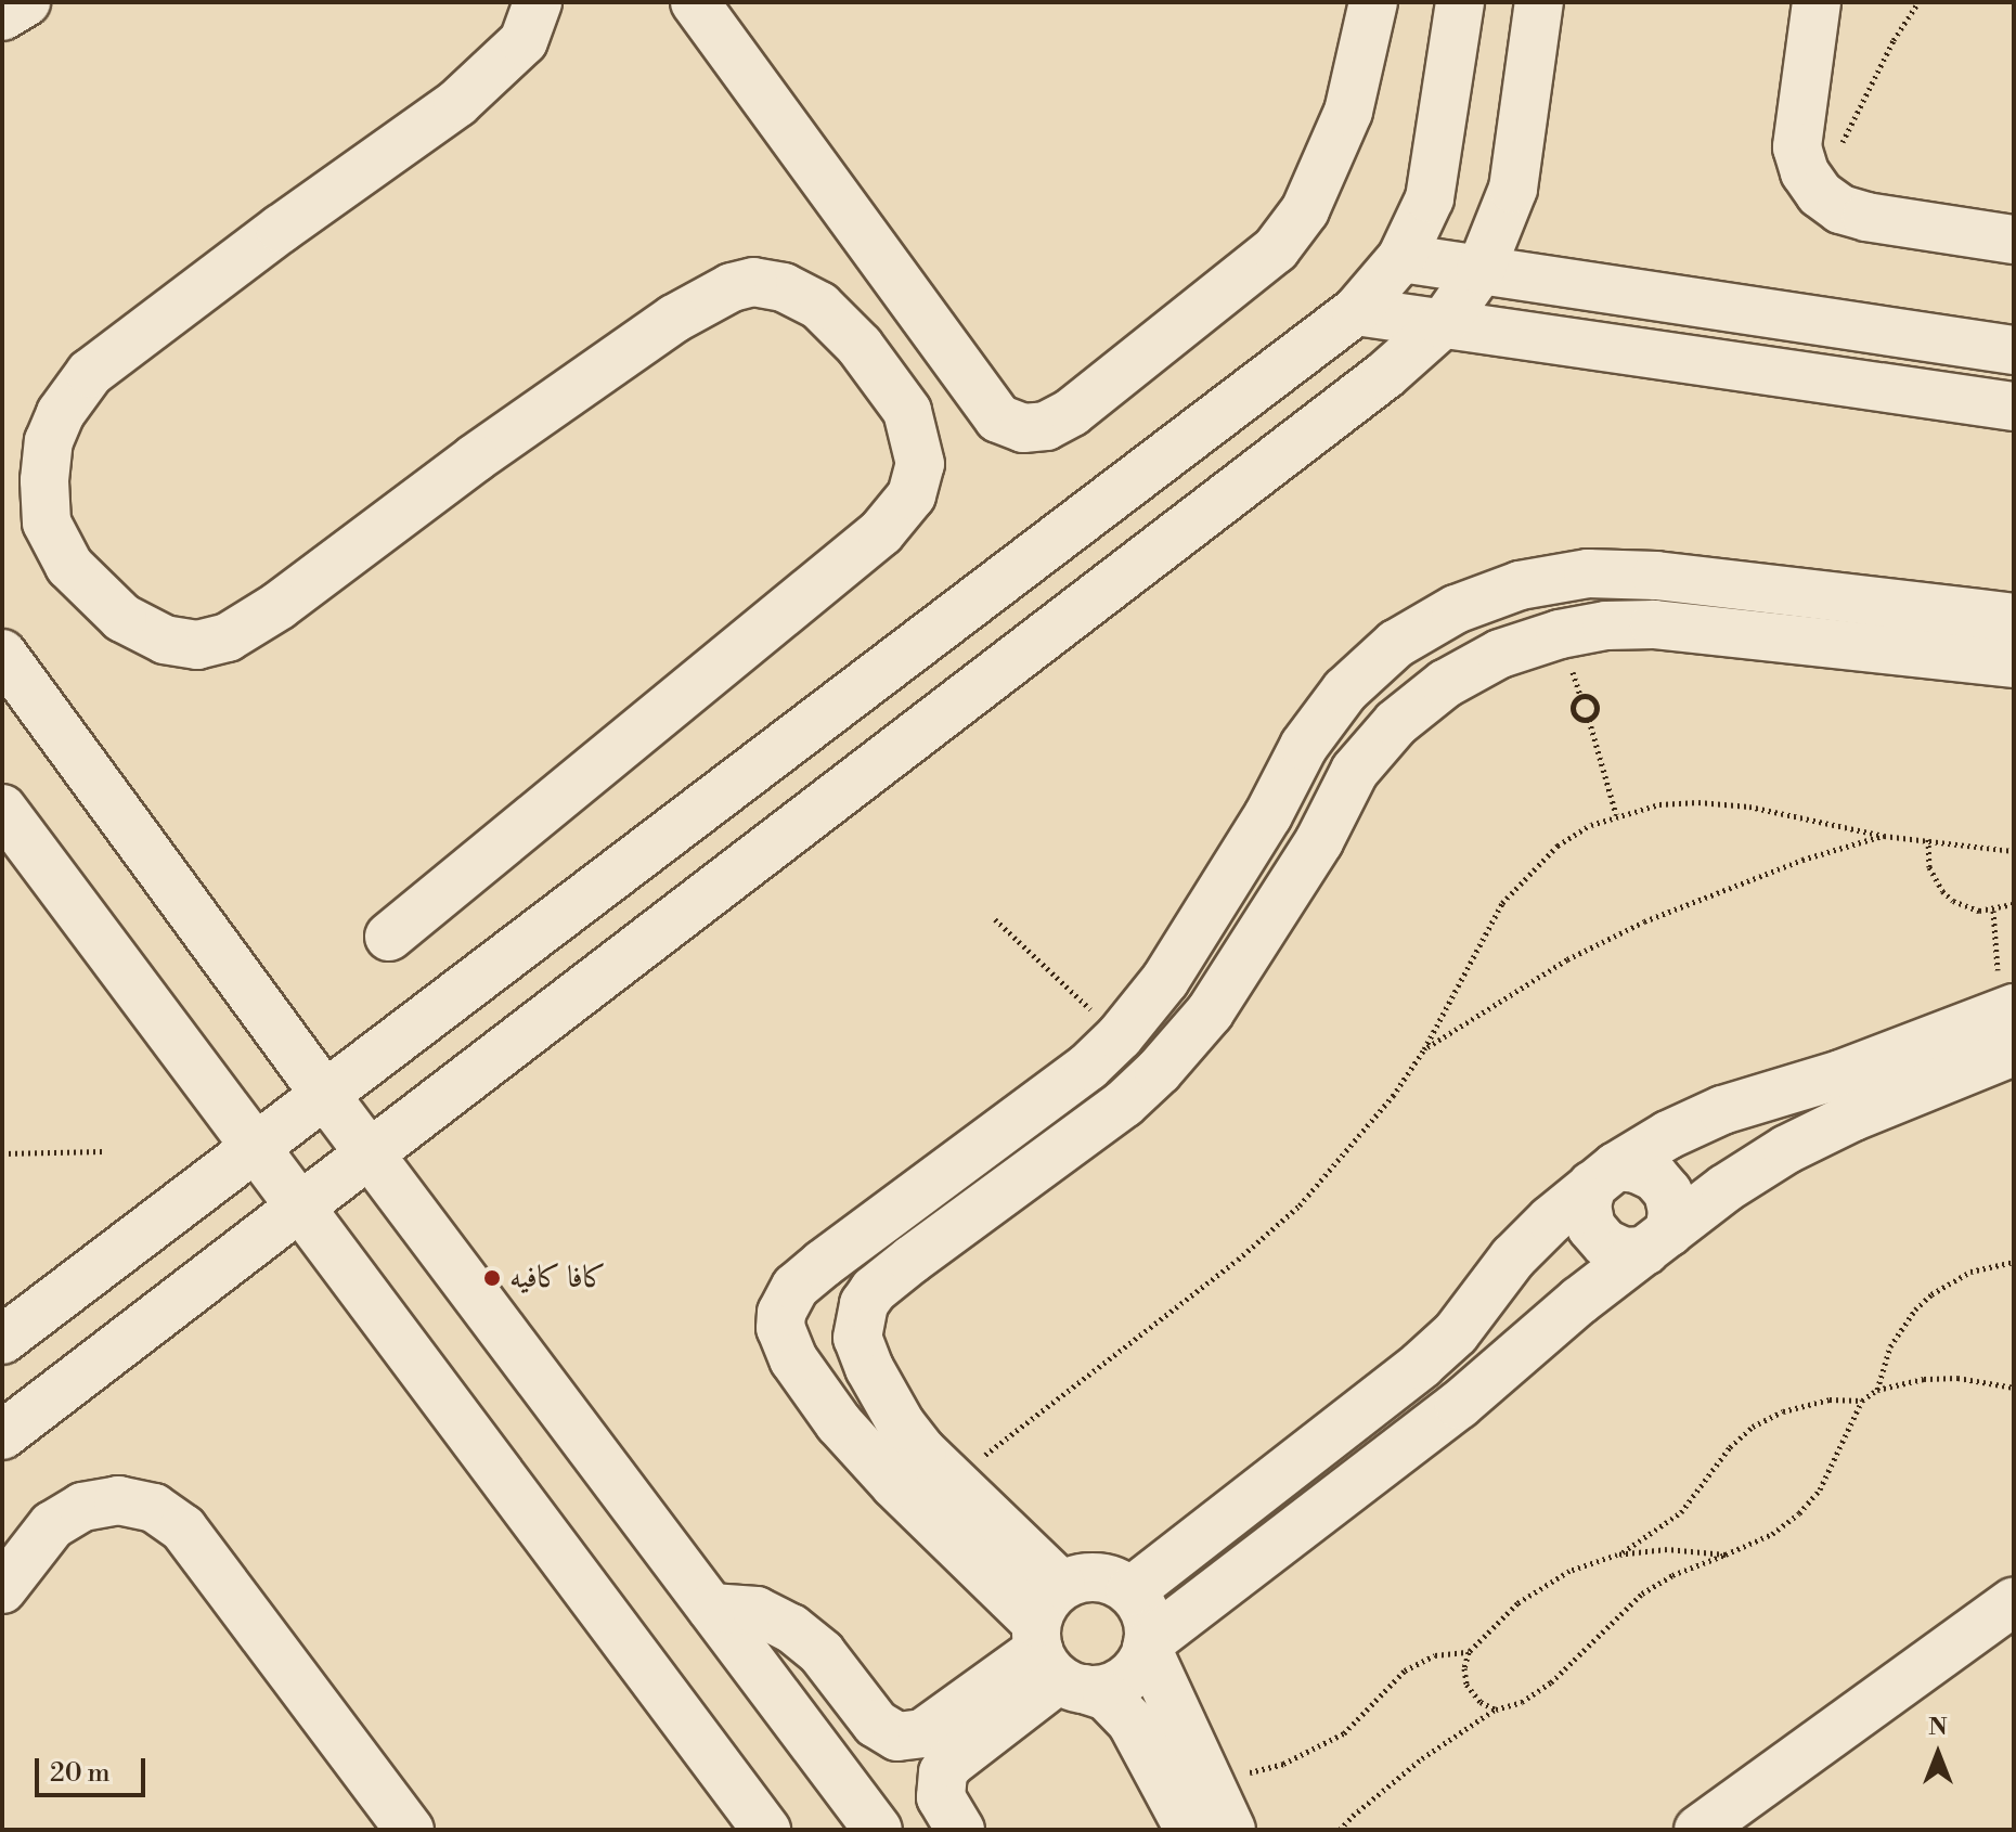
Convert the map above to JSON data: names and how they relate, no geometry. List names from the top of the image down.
{
  "places": ["كافا كافيه"],
  "scale_bar": "20 m",
  "north": "top"
}
